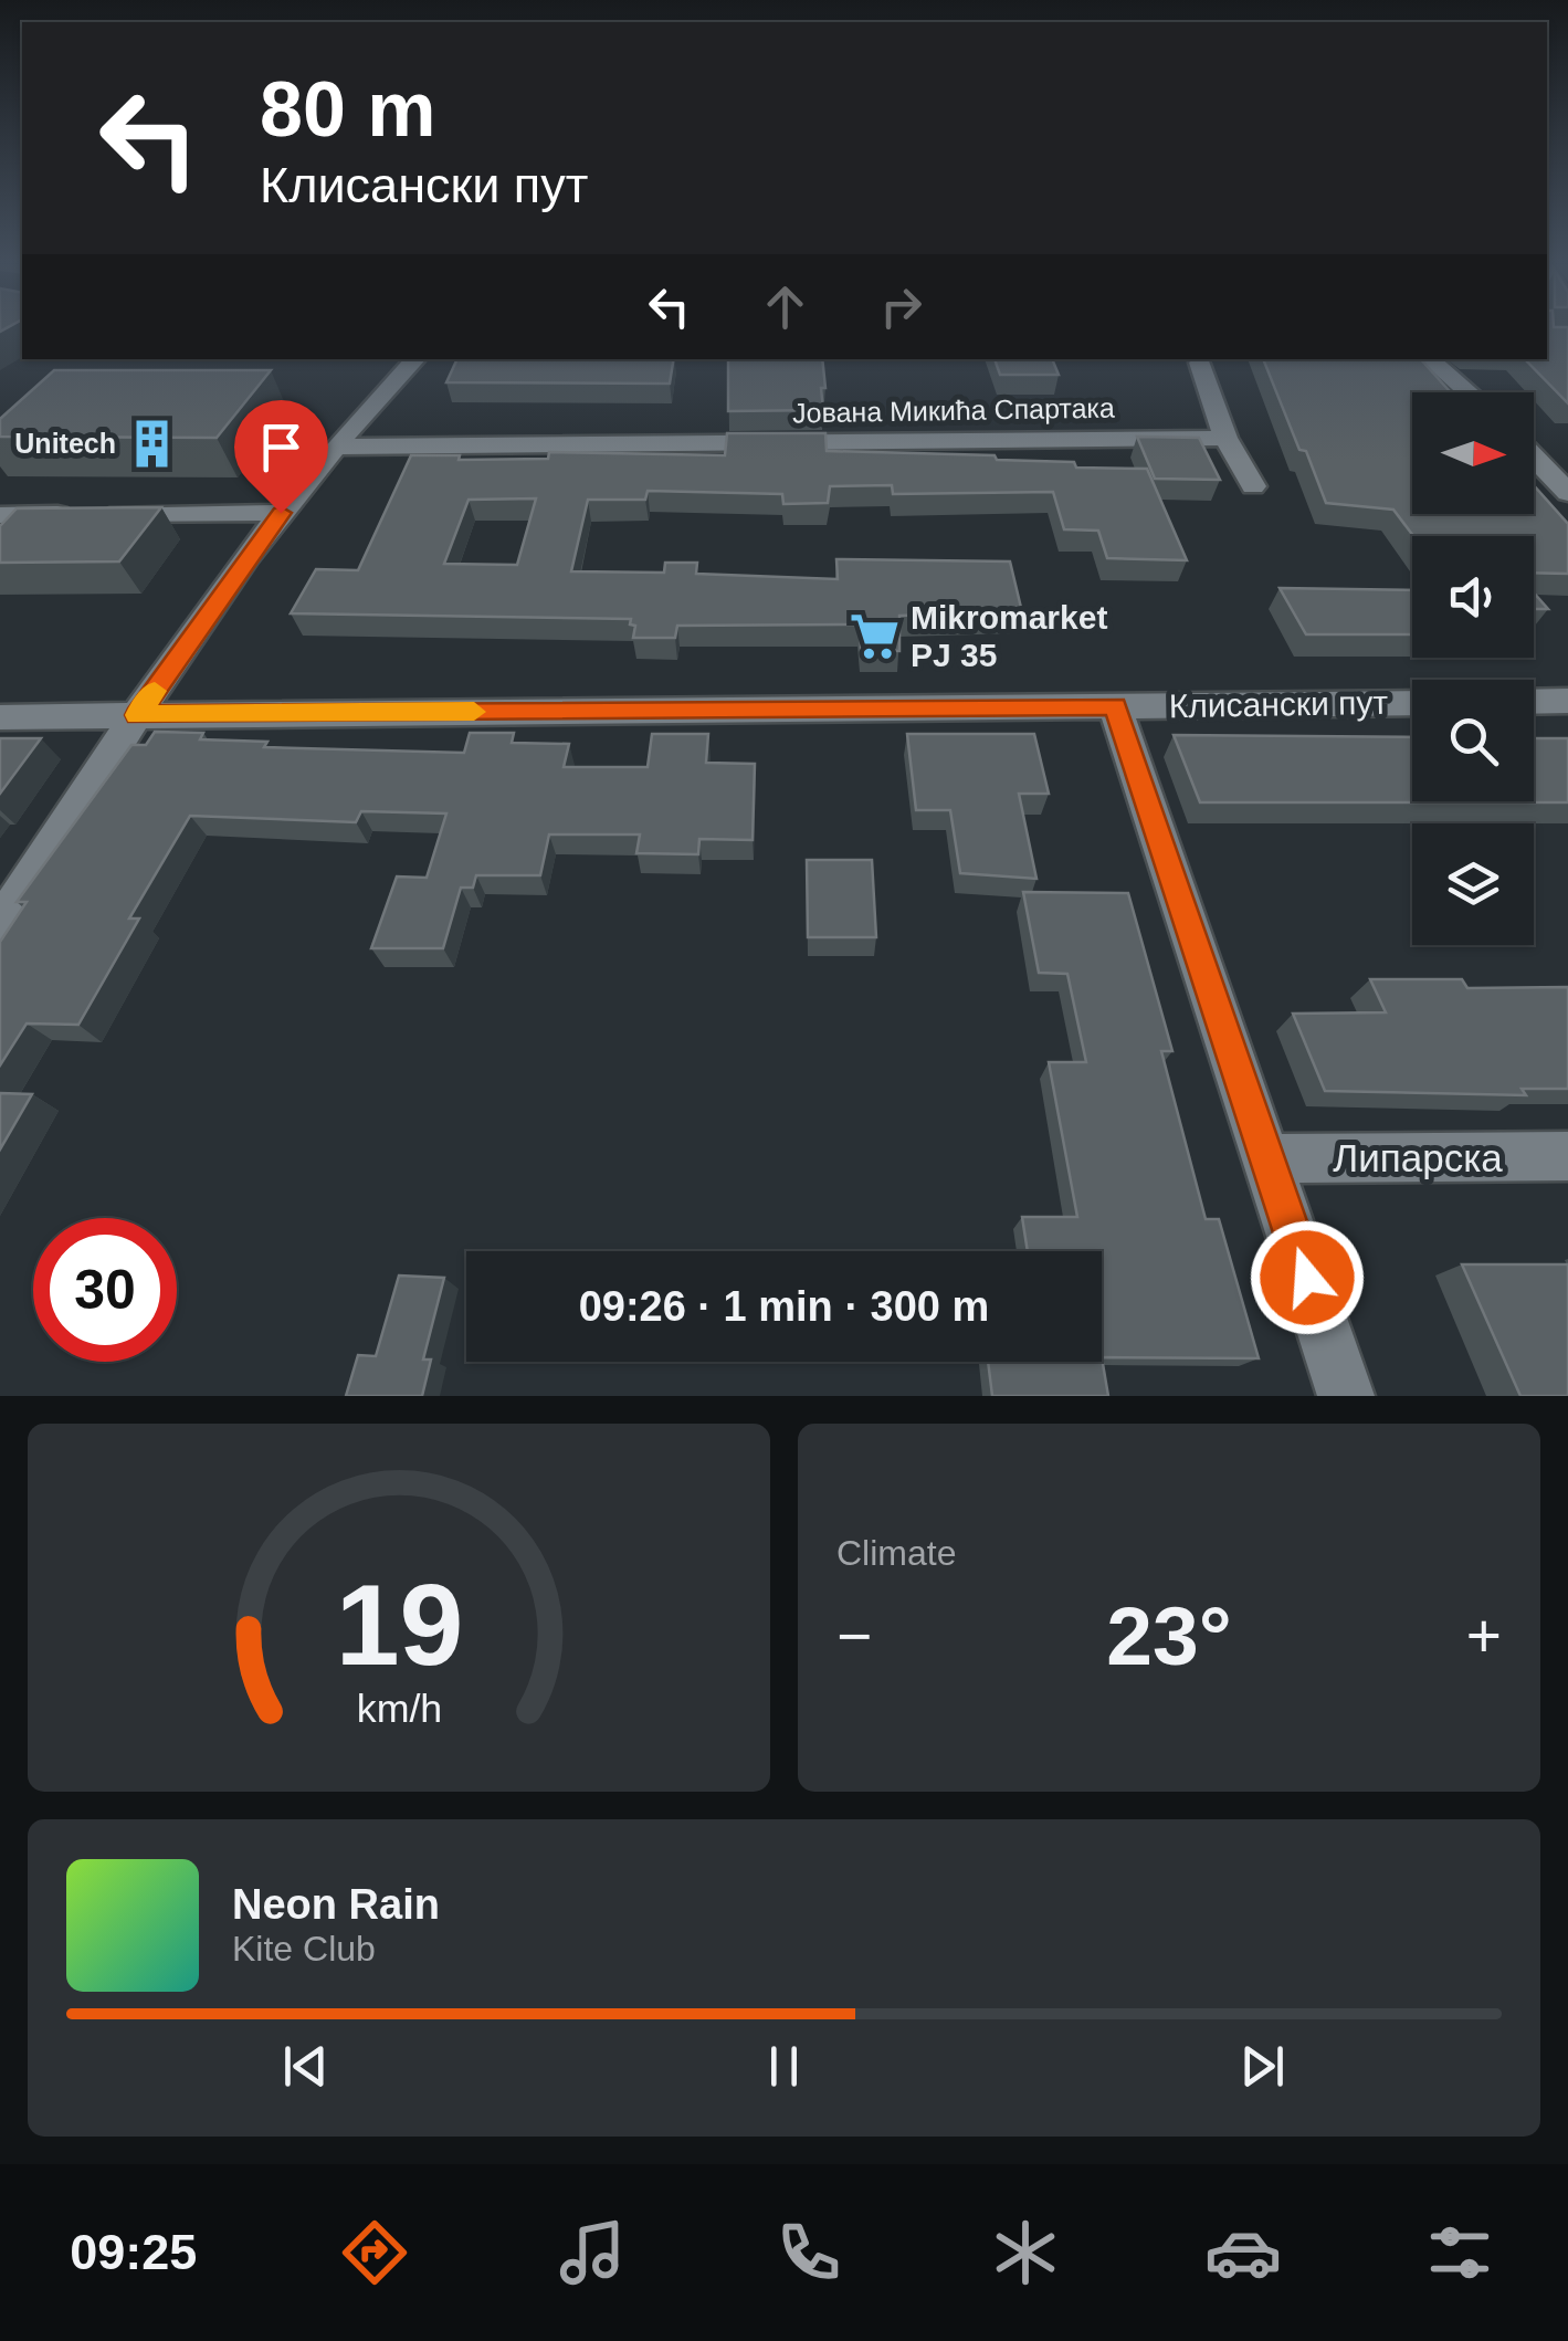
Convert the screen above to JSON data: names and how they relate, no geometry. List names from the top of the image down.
{
  "streets": {
    "street": ["Јована Микића Спартака", "Клисански пут", "Липарска"]
  },
  "places": {
    "building": ["Unitech"],
    "supermarket": ["Mikromarket PJ 35"]
  },
  "north": "right",
  "page": {
    "turn": ["80 m", "Клисански пут"],
    "limit": "30",
    "trip": "09:26 · 1 min · 300 m",
    "tile": "Climate",
    "heat": ["−", "23°", "+"],
    "song": ["Neon Rain", "Kite Club"],
    "tabs": "09:25",
    "gauge": ["19", "km/h"]
  }
}
